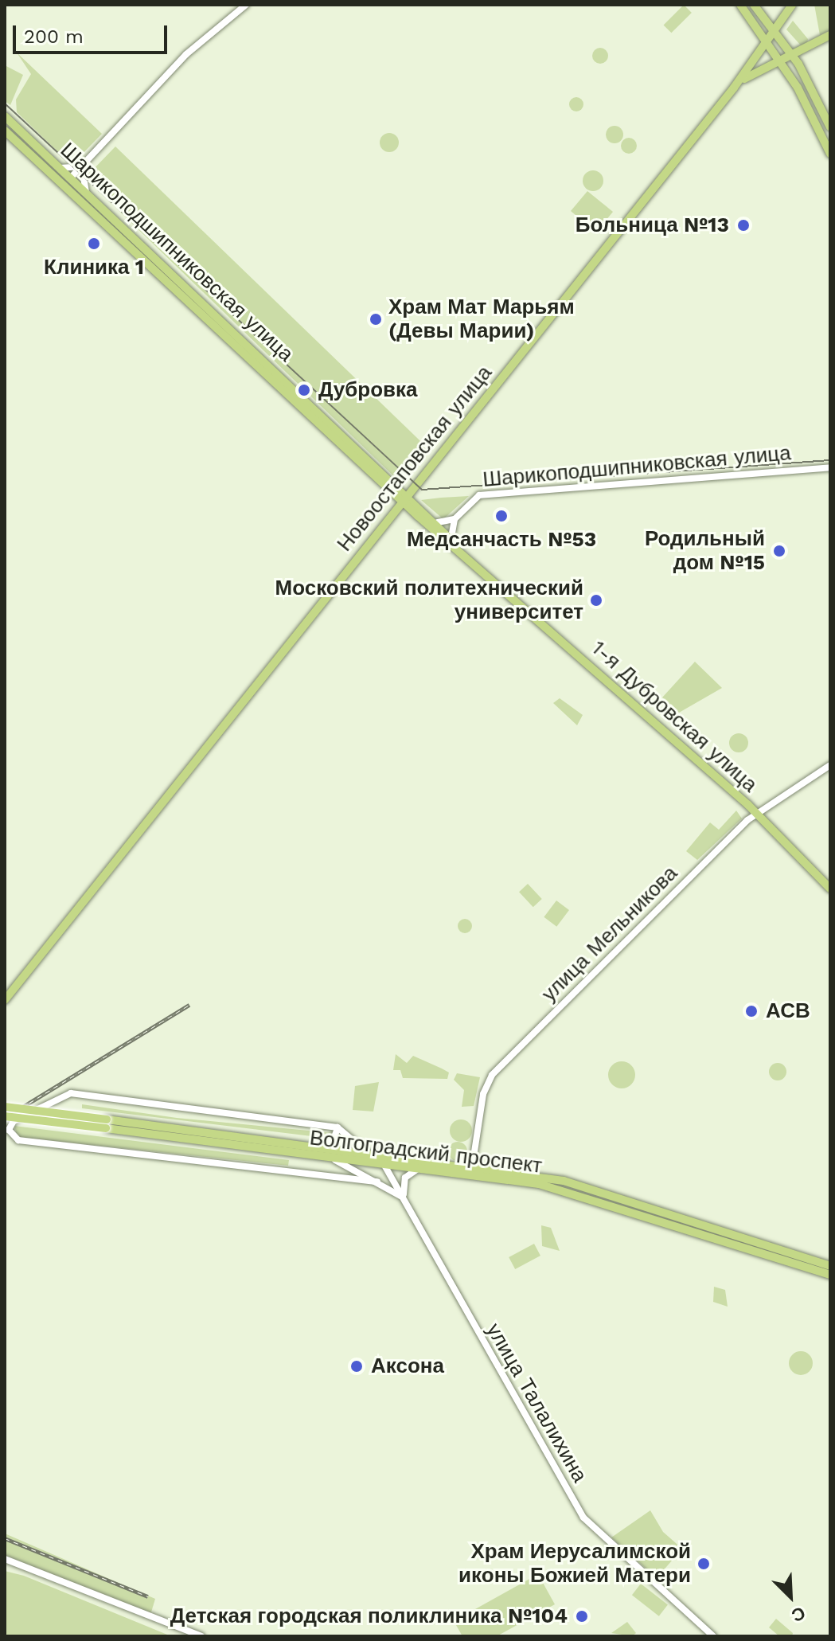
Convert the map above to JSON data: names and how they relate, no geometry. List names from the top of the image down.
{
  "streets": {
    "main road": [
      "Шарикоподшипниковская улица",
      "Новоостаповская улица",
      "1-я Дубровская улица",
      "Волгоградский проспект"
    ],
    "street": ["улица Мельникова", "улица Талалихина"]
  },
  "crossings": [
    ["Шарикоподшипниковская улица", "Новоостаповская улица"],
    ["Шарикоподшипниковская улица", "1-я Дубровская улица"],
    ["Новоостаповская улица", "1-я Дубровская улица"],
    ["1-я Дубровская улица", "улица Мельникова"],
    ["улица Мельникова", "Волгоградский проспект"],
    ["Волгоградский проспект", "улица Талалихина"]
  ],
  "places": [
    "Больница №13",
    "Клиника 1",
    "Храм Мат Марьям (Девы Марии)",
    "Дубровка",
    "Медсанчасть №53",
    "Родильный дом №15",
    "Московский политехнический университет",
    "АСВ",
    "Аксона",
    "Храм Иерусалимской иконы Божией Матери",
    "Детская городская поликлиника №104"
  ],
  "scale_bar": "200 m",
  "north": "bottom right"
}
